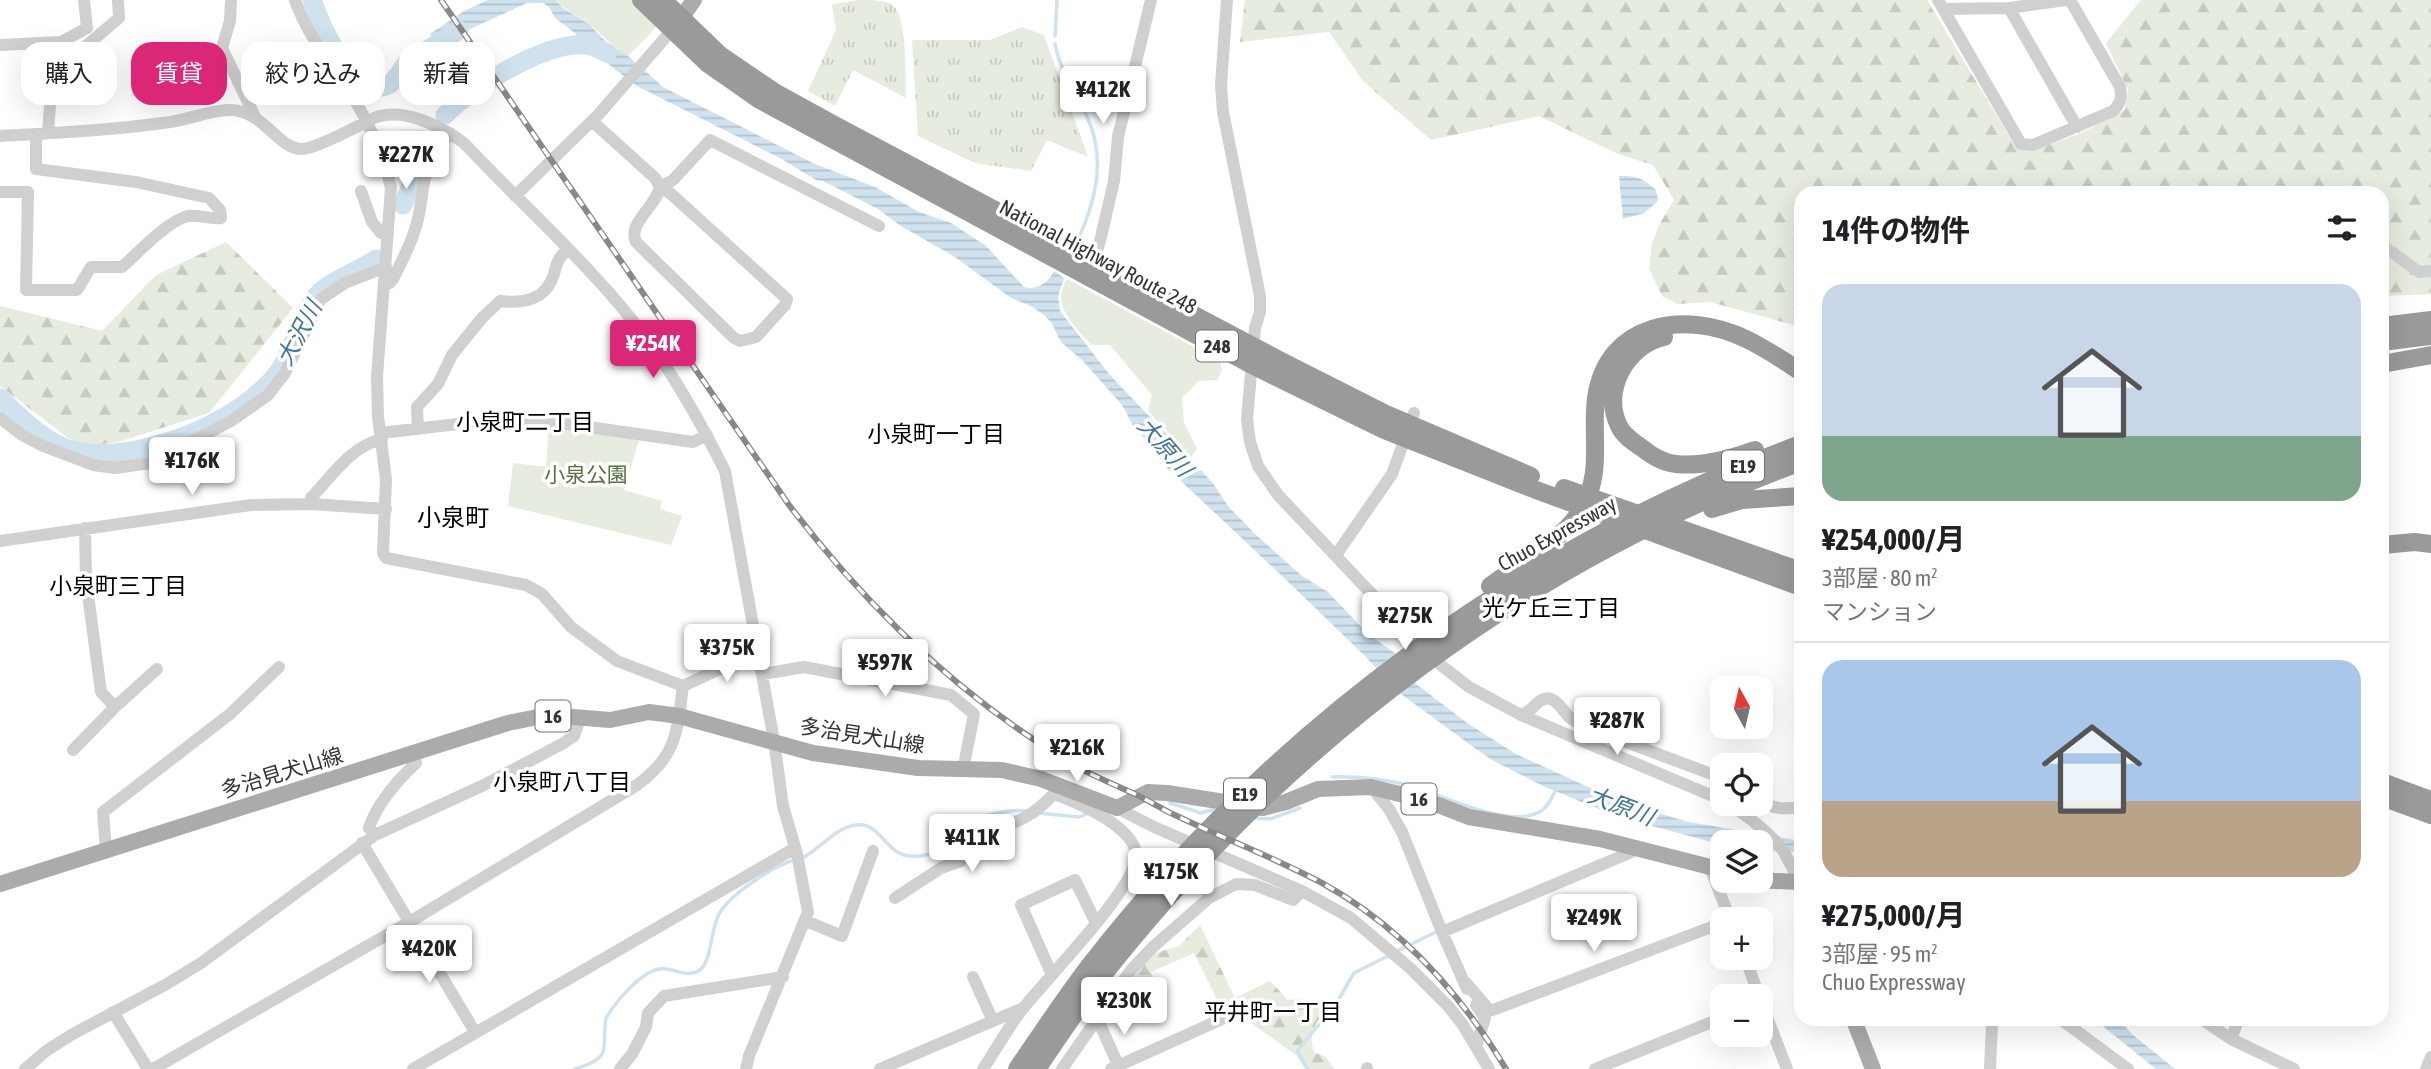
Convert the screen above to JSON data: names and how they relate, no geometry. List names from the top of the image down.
{
  "streets": {
    "highway": [
      "National Highway Route 248",
      "248",
      "E19",
      "Chuo Expressway"
    ],
    "main road": ["16", "多治見犬山線"]
  },
  "crossings": [
    ["E19", "Chuo Expressway"],
    ["16", "多治見犬山線"]
  ],
  "districts": [
    "小泉町二丁目",
    "小泉町一丁目",
    "小泉町",
    "小泉町三丁目",
    "光ケ丘三丁目",
    "小泉町八丁目",
    "平井町一丁目"
  ],
  "water": ["大沢川", "大原川"],
  "parks": ["小泉公園"],
  "north": "top",
  "page": {
    "chip": [
      "購入",
      "賃貸",
      "絞り込み",
      "新着"
    ],
    "price": [
      "¥412K",
      "¥227K",
      "¥254K",
      "¥176K",
      "¥275K",
      "¥375K",
      "¥597K",
      "¥287K",
      "¥216K",
      "¥411K",
      "¥175K",
      "¥249K",
      "¥420K",
      "¥230K"
    ],
    "heading": "14件の物件",
    "list": [
      {
        "name": "¥254,000/月",
        "note": "3部屋 · 80 m² · マンション"
      },
      {
        "name": "¥275,000/月",
        "note": "3部屋 · 95 m² · Chuo Expressway"
      }
    ],
    "map_buttons": ["+", "−"]
  }
}
